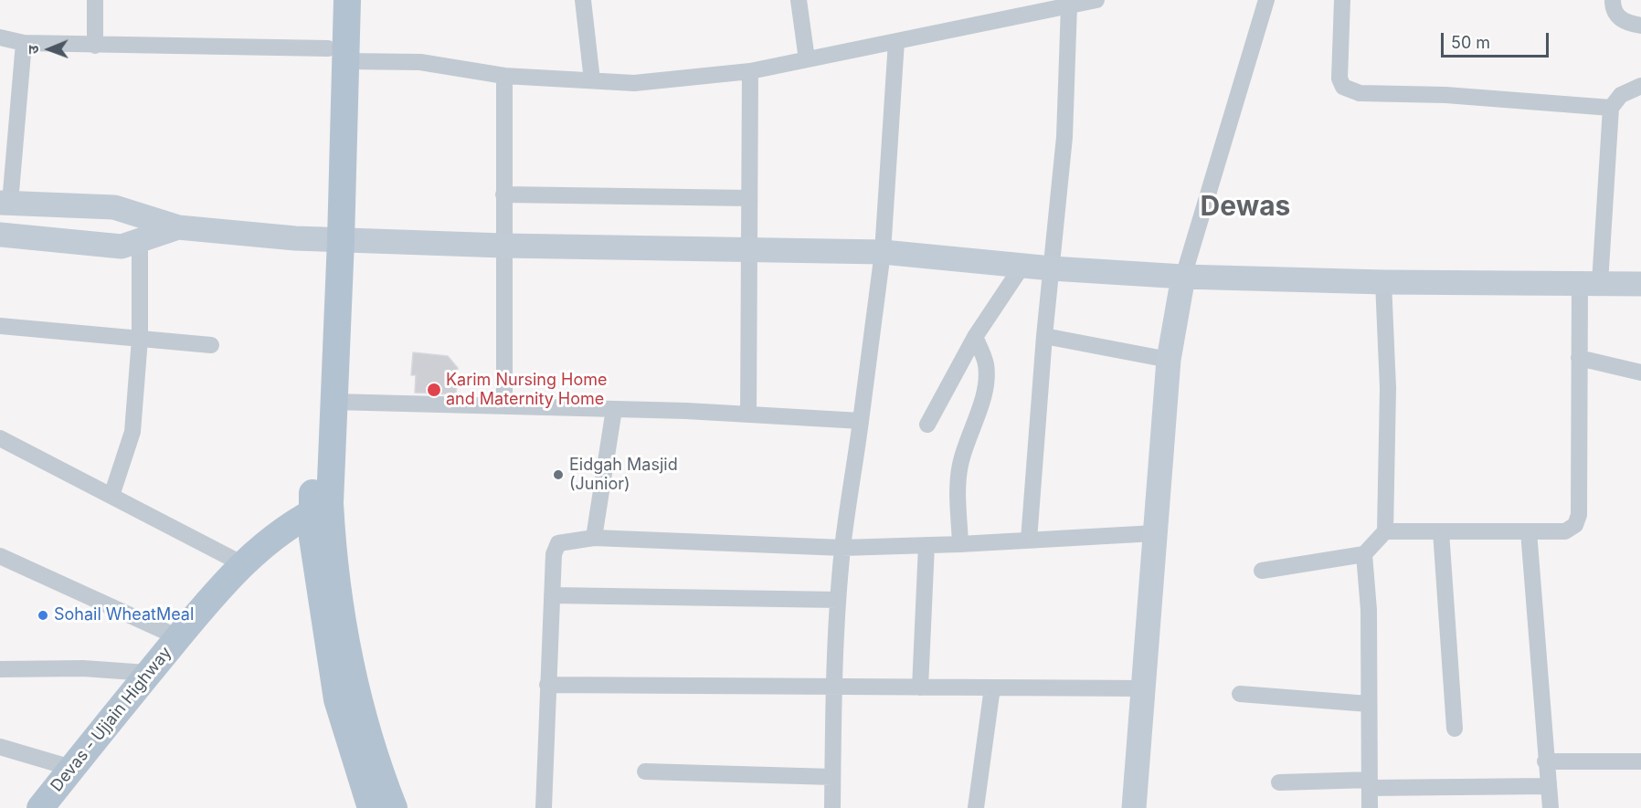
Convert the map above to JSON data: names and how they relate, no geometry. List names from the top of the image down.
{
  "streets": {
    "main road": ["Devas - Ujjain Highway"]
  },
  "districts": ["Dewas"],
  "places": ["Karim Nursing Home and Maternity Home", "Eidgah Masjid (Junior)", "Sohail WheatMeal"],
  "scale_bar": "50 m",
  "north": "left"
}
